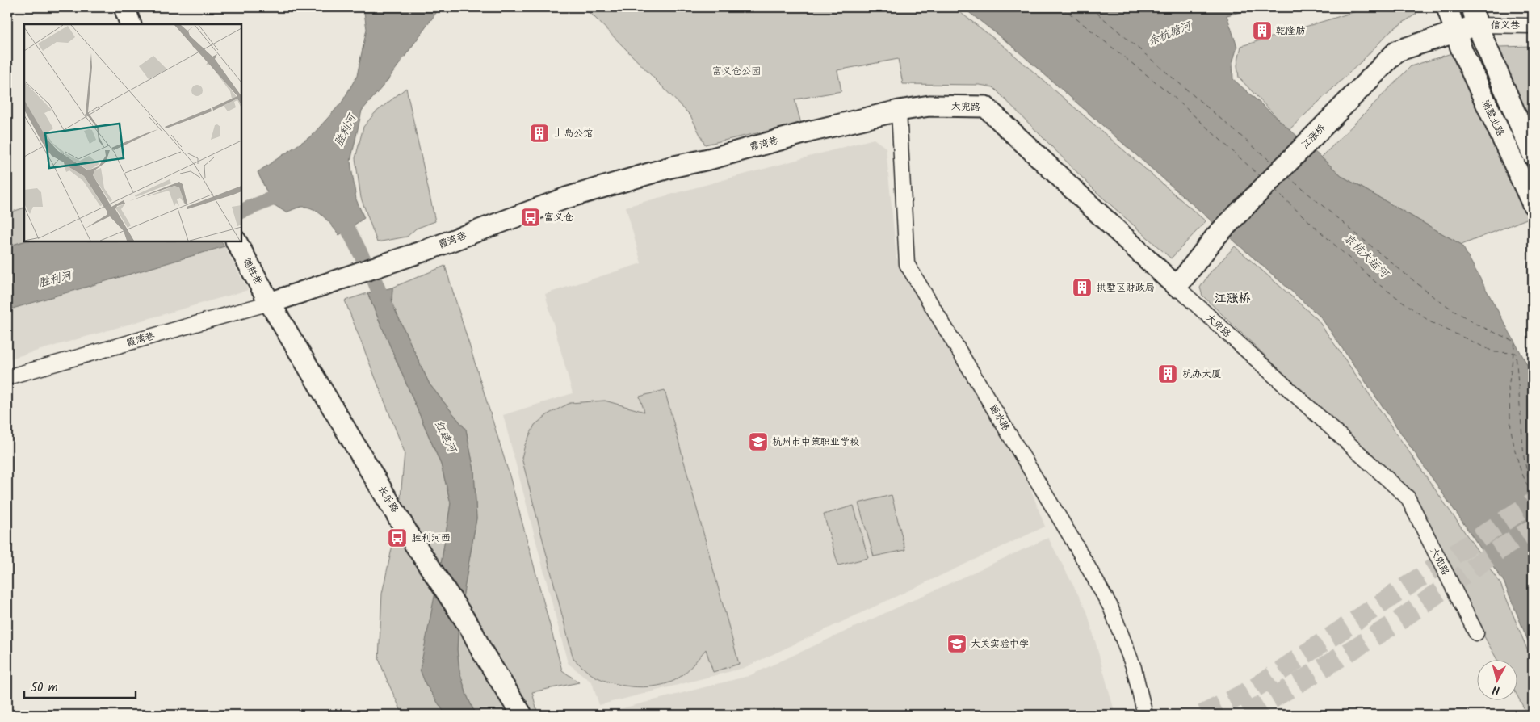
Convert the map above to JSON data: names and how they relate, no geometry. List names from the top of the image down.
{
  "streets": {
    "street": [
      "信义巷",
      "大兜路",
      "湖墅北路",
      "江涨桥",
      "霞湾巷",
      "德胜巷",
      "丽水路",
      "长乐路"
    ]
  },
  "crossings": [
    ["信义巷", "江涨桥"],
    ["大兜路", "江涨桥"],
    ["大兜路", "霞湾巷"],
    ["大兜路", "丽水路"],
    ["湖墅北路", "江涨桥"],
    ["霞湾巷", "德胜巷"],
    ["霞湾巷", "丽水路"],
    ["霞湾巷", "长乐路"],
    ["德胜巷", "长乐路"]
  ],
  "districts": ["江涨桥"],
  "water": [
    "余杭塘河",
    "胜利河",
    "京杭大运河",
    "红建河"
  ],
  "parks": ["富义仓公园"],
  "places": {
    "building": [
      "乾隆舫",
      "上岛公馆",
      "拱墅区财政局",
      "杭办大厦"
    ],
    "bus stop": ["富义仓", "胜利河西"],
    "school or university": ["杭州市中策职业学校", "大关实验中学"]
  },
  "scale_bar": "50 m",
  "north": "bottom"
}
